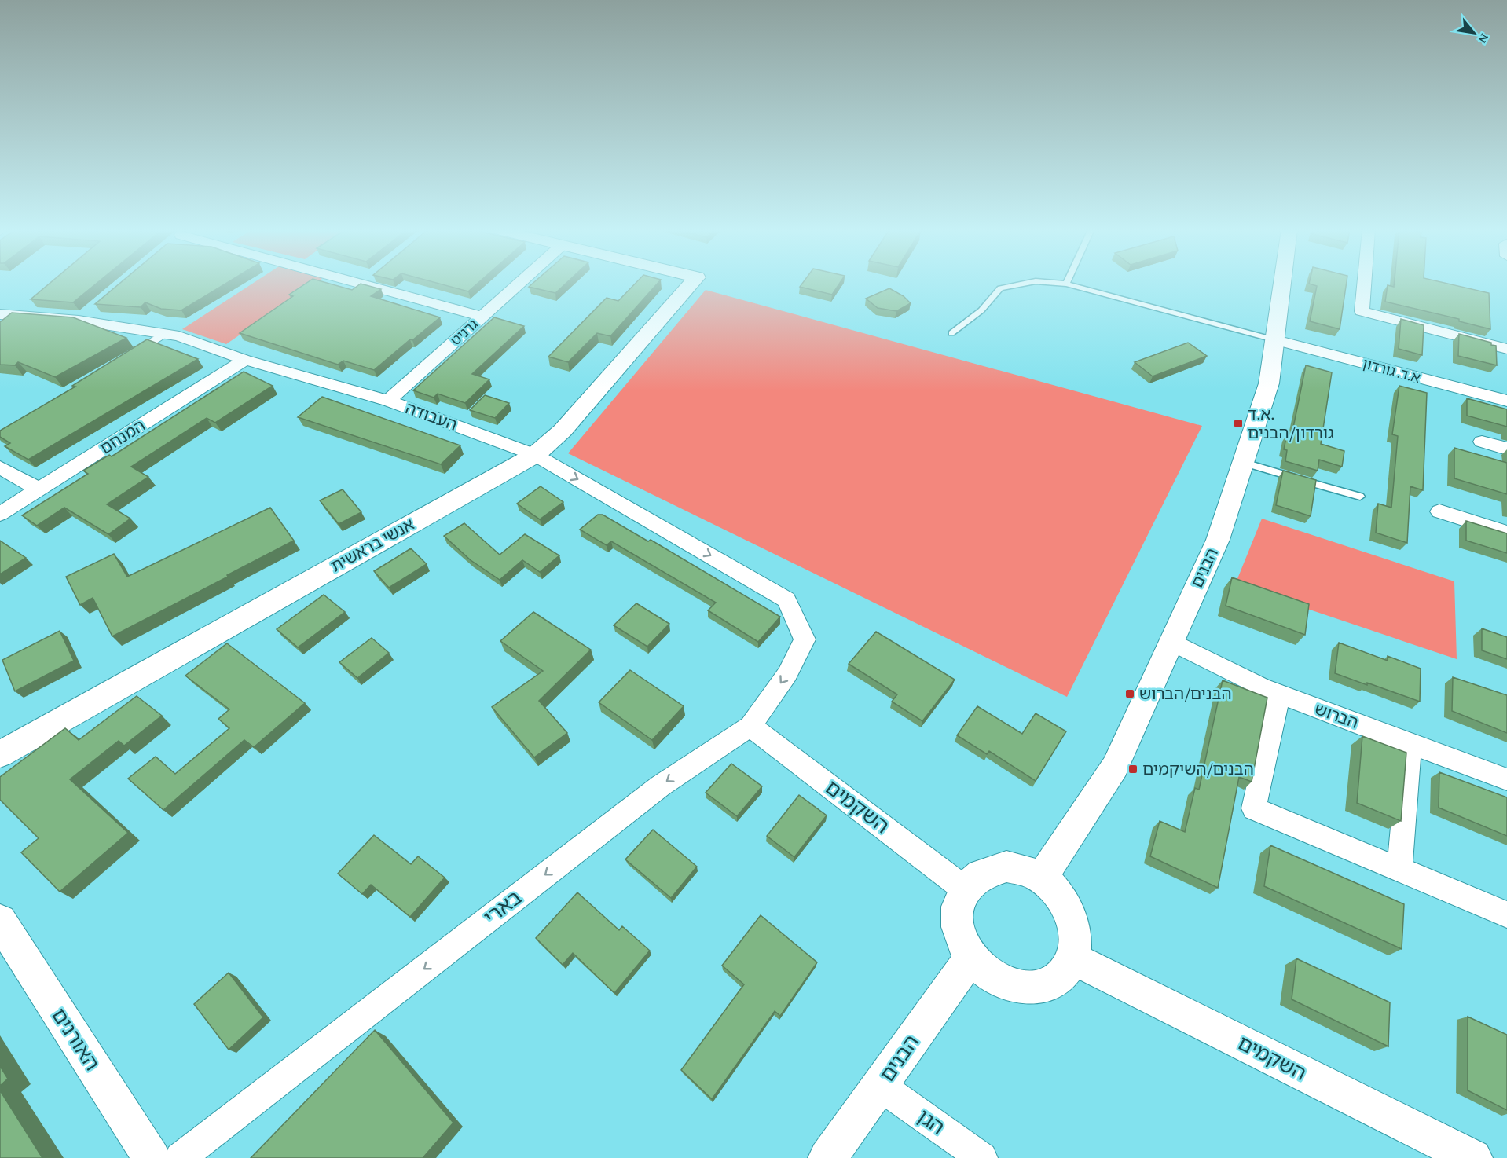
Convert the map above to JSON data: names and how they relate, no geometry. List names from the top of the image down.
{
  "streets": {
    "street": [
      "גרניט",
      "א.ד. גורדון",
      "העבודה",
      "המנחם",
      "אנשי בראשית",
      "הבנים",
      "הברוש",
      "השקמים",
      "בארי",
      "האורנים",
      "הגן"
    ]
  },
  "crossings": [
    ["גרניט", "העבודה"],
    ["א.ד. גורדון", "הבנים"],
    ["העבודה", "המנחם"],
    ["העבודה", "אנשי בראשית"],
    ["העבודה", "בארי"],
    ["הבנים", "הברוש"],
    ["הבנים", "השקמים"],
    ["הבנים", "הגן"],
    ["השקמים", "בארי"]
  ],
  "one_way": ["העבודה", "בארי"],
  "places": {
    "transit": ["א.ד. גורדון/הבנים", "הבנים/הברוש", "הבנים/השיקמים"]
  },
  "north": "bottom right"
}
